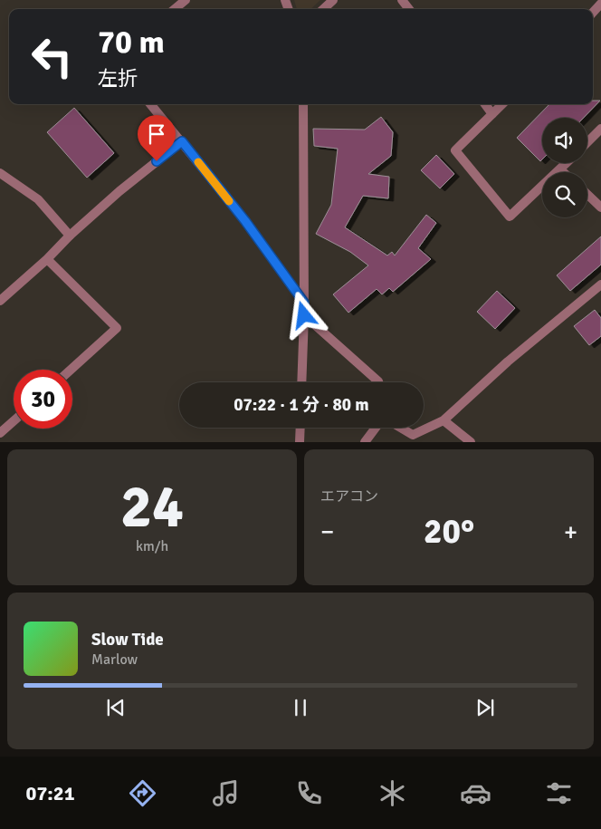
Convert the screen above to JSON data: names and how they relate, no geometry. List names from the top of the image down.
{
  "page": {
    "turn": ["70 m", "左折"],
    "limit": "30",
    "trip": "07:22 · 1 分 · 80 m",
    "tile": [
      ["24", "km/h"],
      "エアコン"
    ],
    "heat": ["−", "20°", "+"],
    "song": ["Slow Tide", "Marlow"],
    "tabs": "07:21"
  }
}
